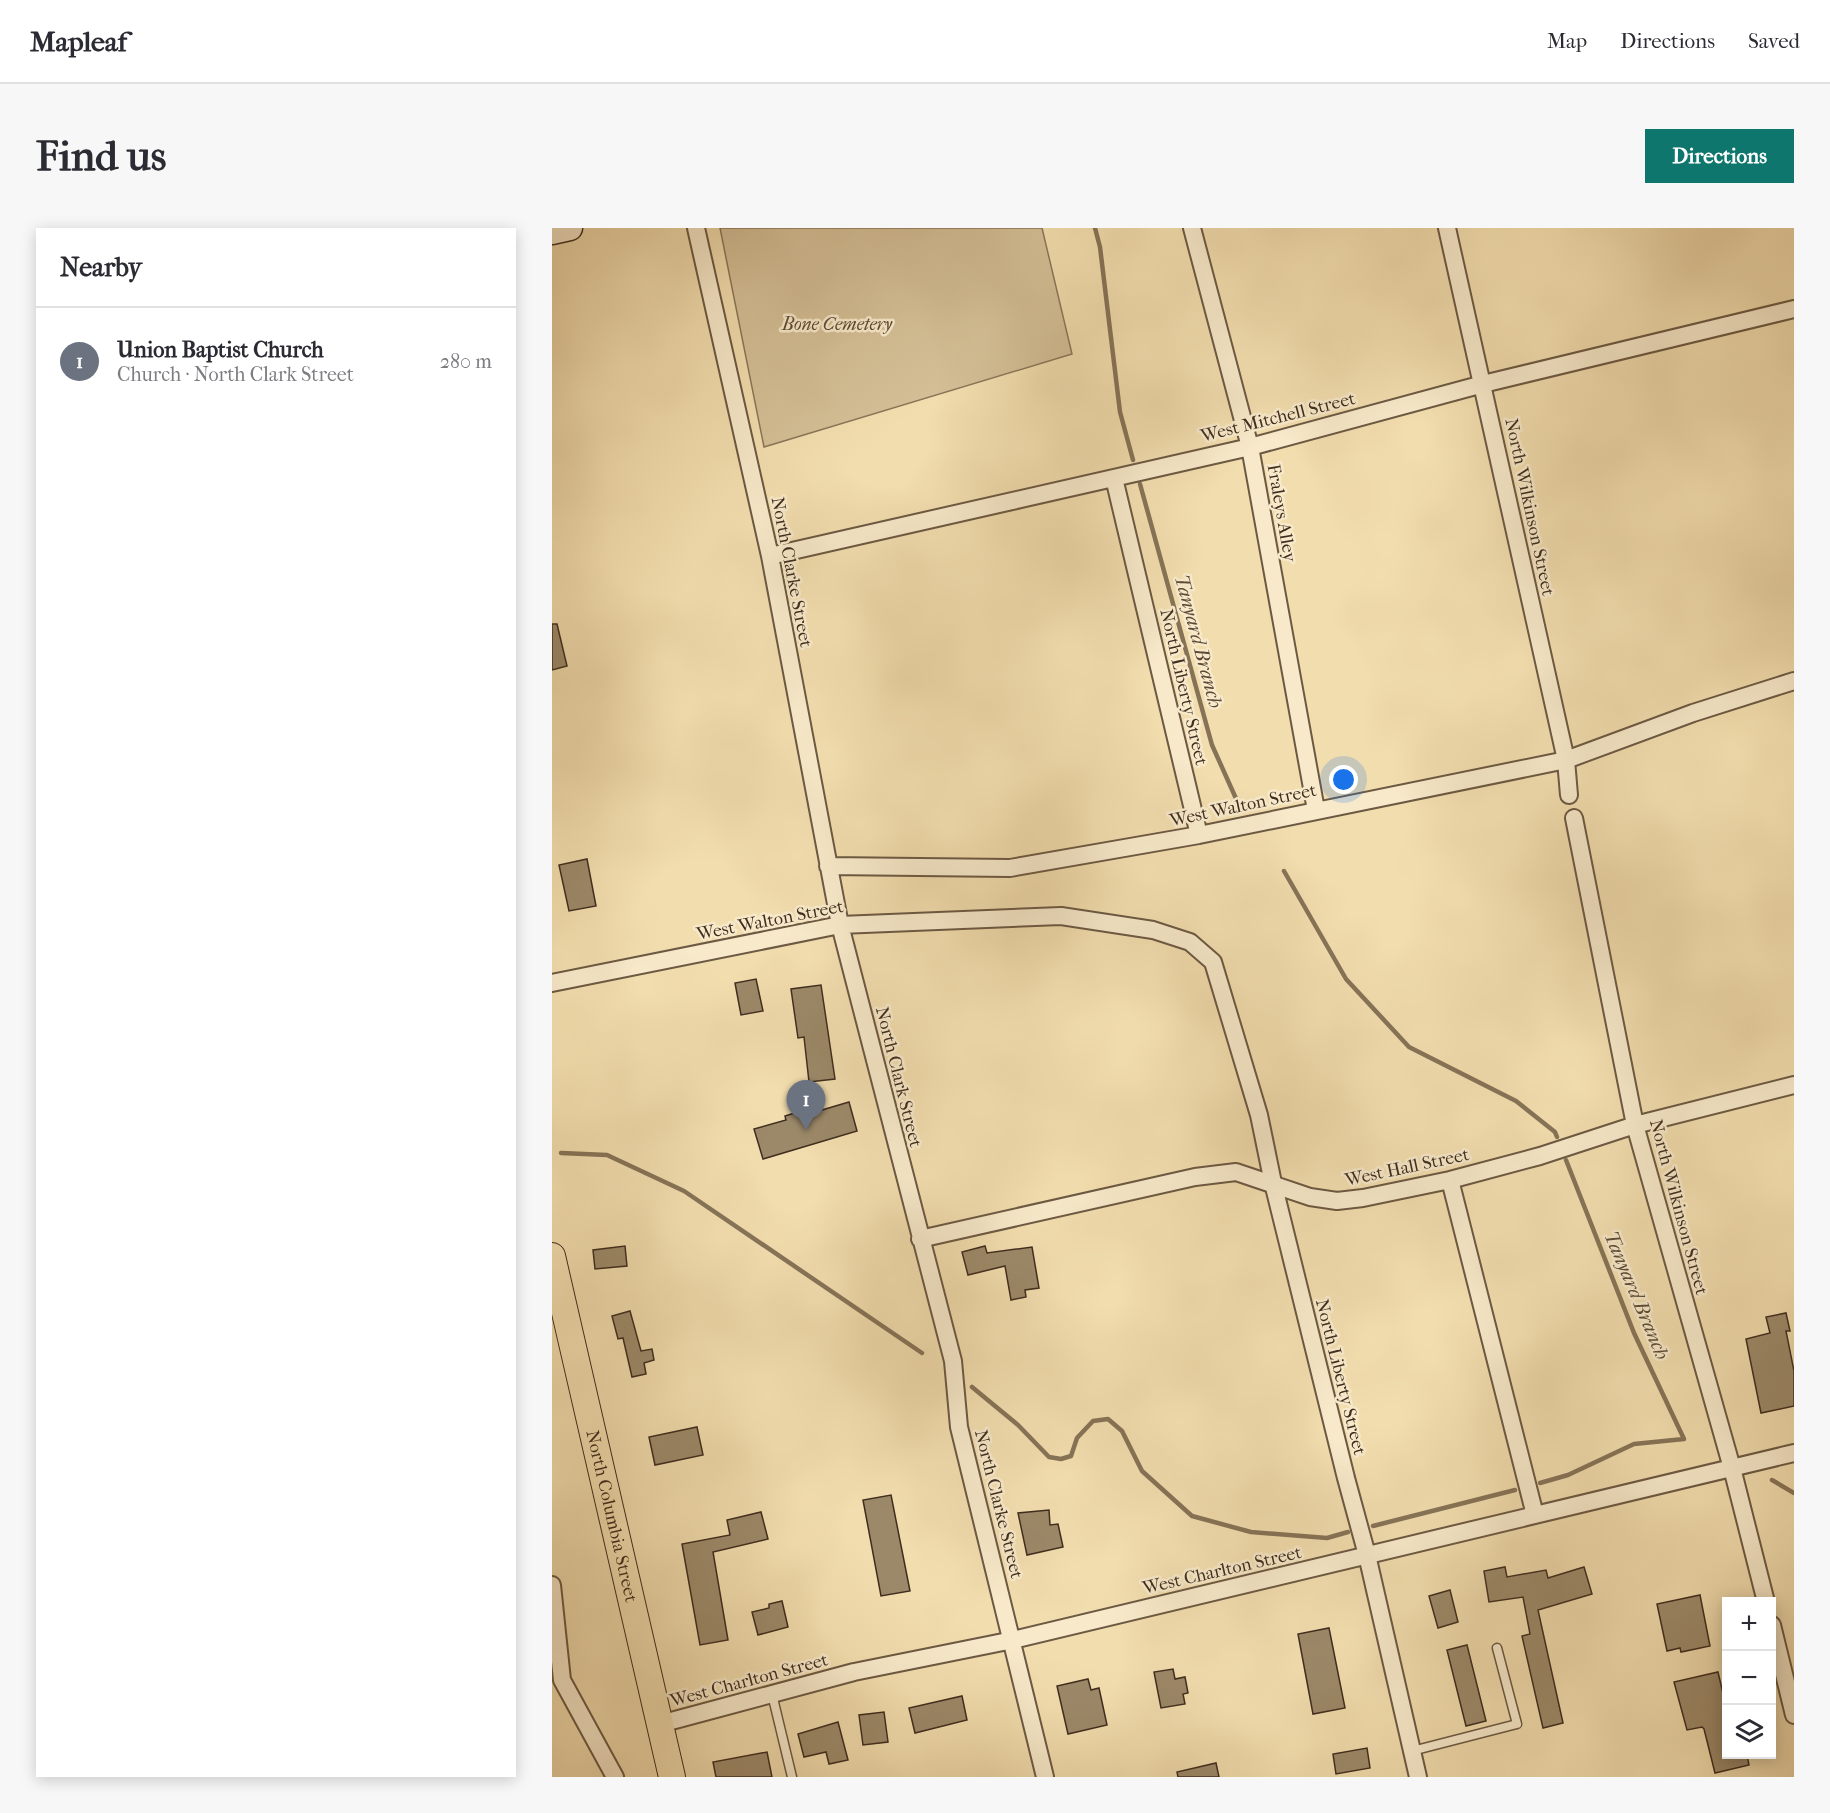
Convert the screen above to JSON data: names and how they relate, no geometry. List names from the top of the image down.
{
  "streets": {
    "main road": ["North Columbia Street"],
    "street": [
      "West Mitchell Street",
      "North Wilkinson Street",
      "Fraleys Alley",
      "North Clarke Street",
      "North Liberty Street",
      "West Walton Street",
      "North Clark Street",
      "West Hall Street",
      "West Charlton Street"
    ]
  },
  "crossings": [
    ["West Mitchell Street", "North Wilkinson Street"],
    ["West Mitchell Street", "Fraleys Alley"],
    ["West Mitchell Street", "North Clarke Street"],
    ["West Mitchell Street", "North Liberty Street"],
    ["North Wilkinson Street", "West Walton Street"],
    ["North Wilkinson Street", "West Hall Street"],
    ["North Wilkinson Street", "West Charlton Street"],
    ["Fraleys Alley", "West Walton Street"],
    ["North Clarke Street", "West Walton Street"],
    ["North Clarke Street", "North Clark Street"],
    ["North Clarke Street", "West Hall Street"],
    ["North Clarke Street", "West Charlton Street"],
    ["North Liberty Street", "West Walton Street"],
    ["North Liberty Street", "West Hall Street"],
    ["North Liberty Street", "West Charlton Street"],
    ["West Walton Street", "North Clark Street"],
    ["North Clark Street", "West Hall Street"],
    ["North Columbia Street", "West Charlton Street"]
  ],
  "water": ["Tanyard Branch"],
  "parks": ["Bone Cemetery"],
  "page": {
    "header": "Mapleaf",
    "nav": ["Map", "Directions", "Saved"],
    "buttons": "Directions",
    "title": "Find us",
    "heading": "Nearby",
    "list": [
      {
        "mark": "1",
        "name": "Union Baptist Church",
        "note": "Church · North Clark Street",
        "value": "280 m"
      }
    ],
    "pins": "1",
    "map_buttons": ["+", "−"]
  }
}
